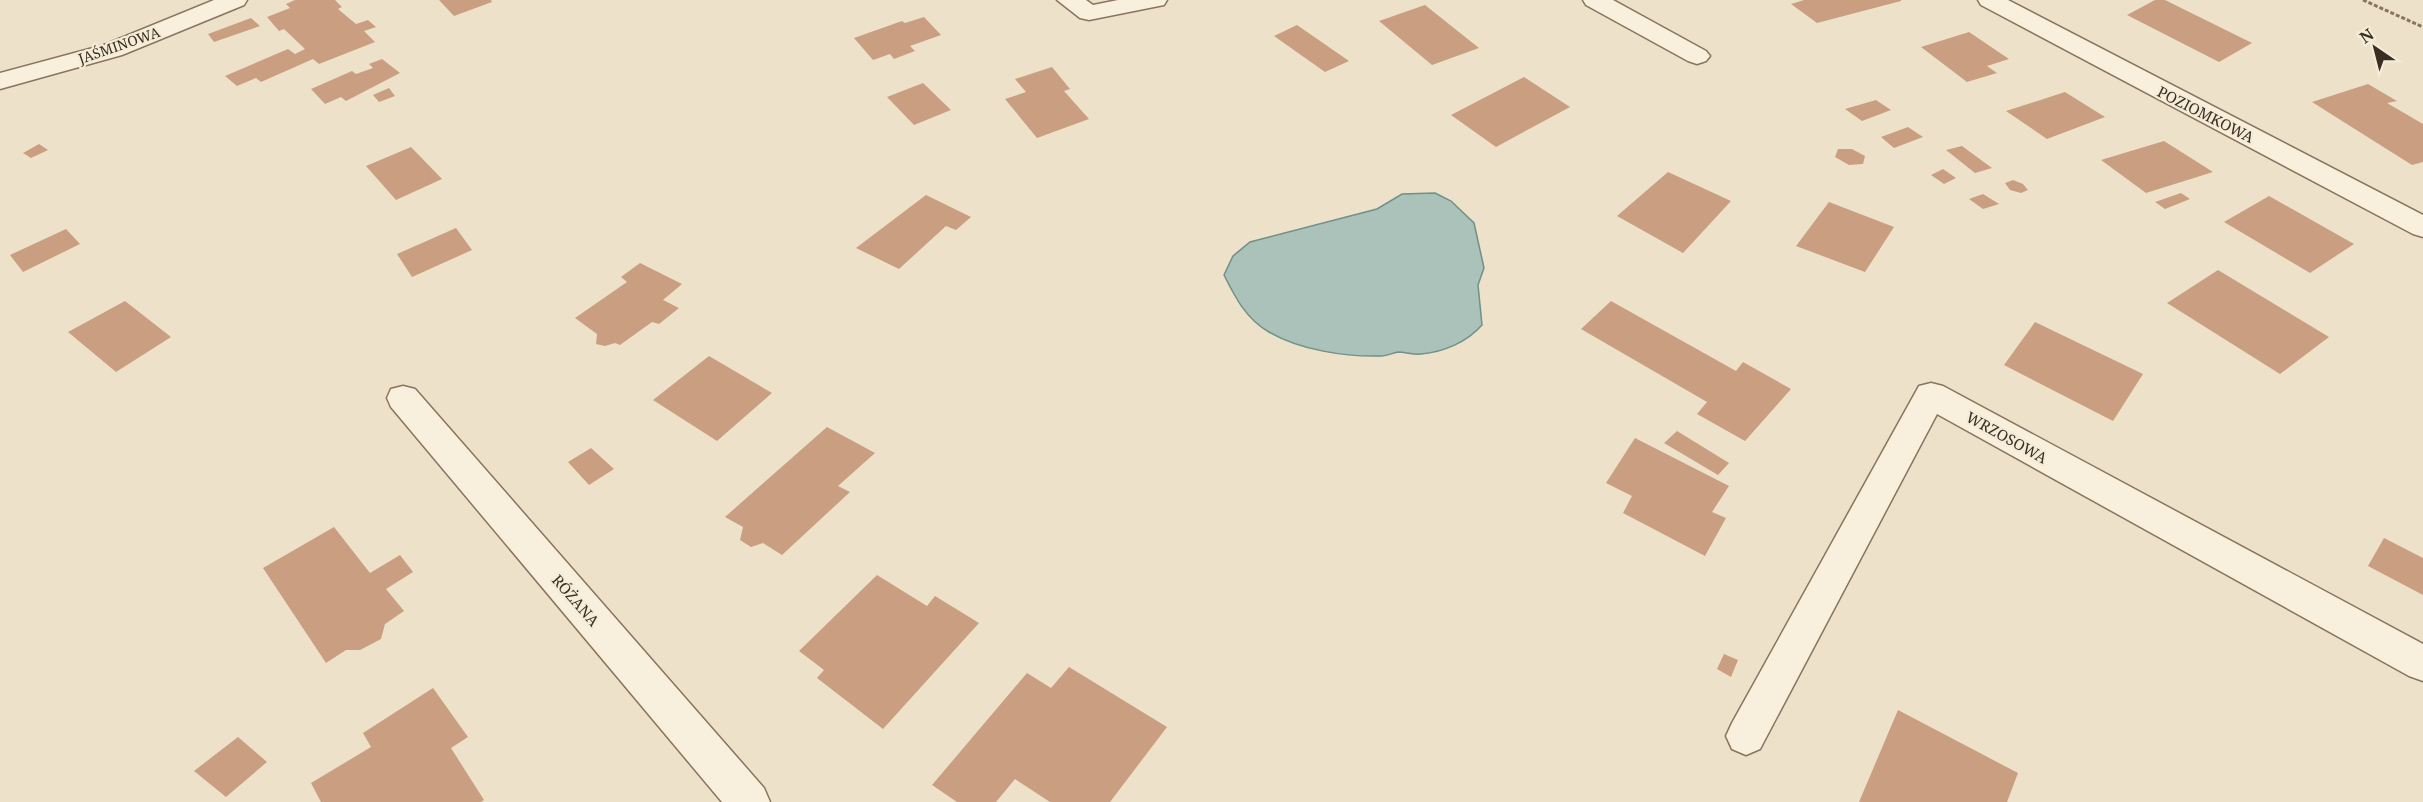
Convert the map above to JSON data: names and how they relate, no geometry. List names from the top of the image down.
{
  "streets": {
    "street": [
      "JAŚMINOWA",
      "POZIOMKOWA",
      "WRZOSOWA",
      "RÓŻANA"
    ]
  },
  "north": "top left"
}
